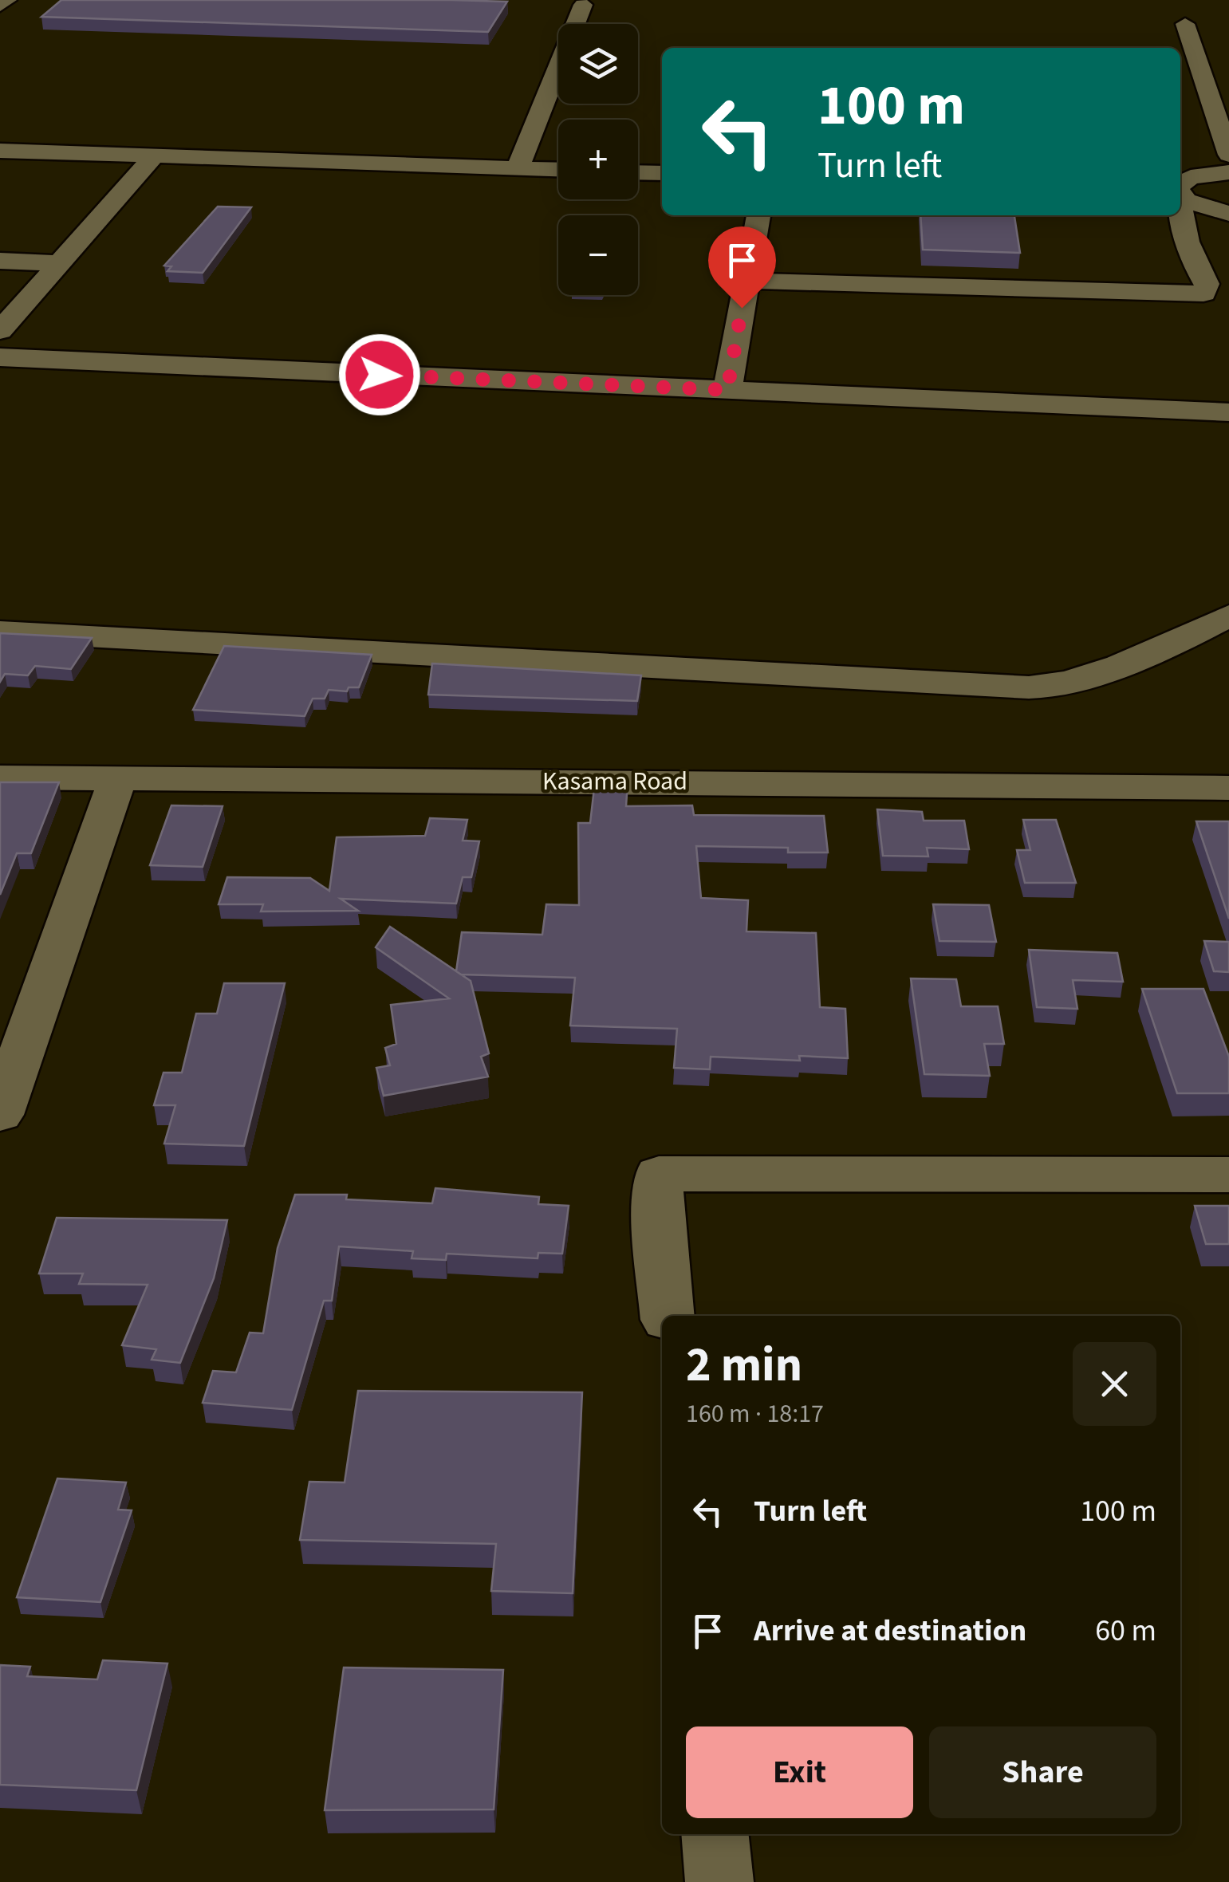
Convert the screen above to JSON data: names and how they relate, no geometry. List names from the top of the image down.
{
  "streets": {
    "street": ["Kasama Road"]
  },
  "page": {
    "map_buttons": ["+", "−"],
    "turn": ["100 m", "Turn left"],
    "heading": ["2 min", "160 m · 18:17"],
    "list": [
      {
        "name": "Turn left",
        "value": "100 m"
      },
      {
        "name": "Arrive at destination",
        "value": "60 m"
      }
    ],
    "buttons": ["Exit", "Share"]
  }
}
